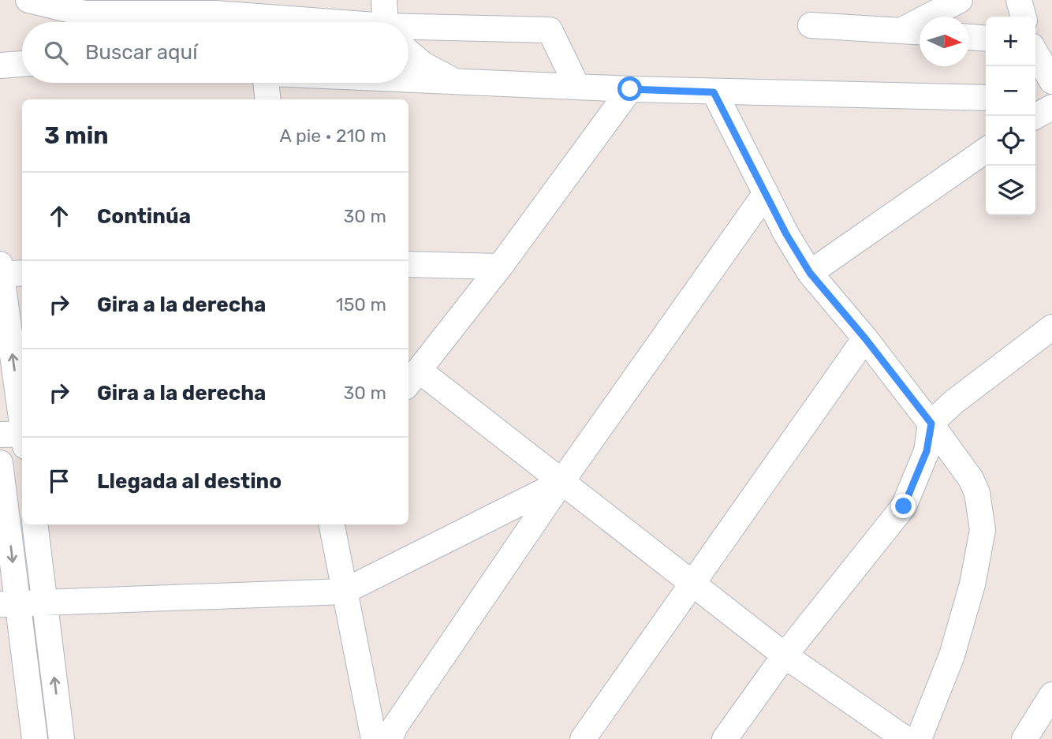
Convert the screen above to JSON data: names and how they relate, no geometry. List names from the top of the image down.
{
  "north": "right",
  "page": {
    "map_buttons": ["+", "−"],
    "search": "Buscar aquí",
    "heading": ["3 min", "A pie · 210 m"],
    "list": [
      ["Continúa", "30 m"],
      ["Gira a la derecha", "150 m"],
      ["Gira a la derecha", "30 m"],
      "Llegada al destino"
    ]
  }
}
